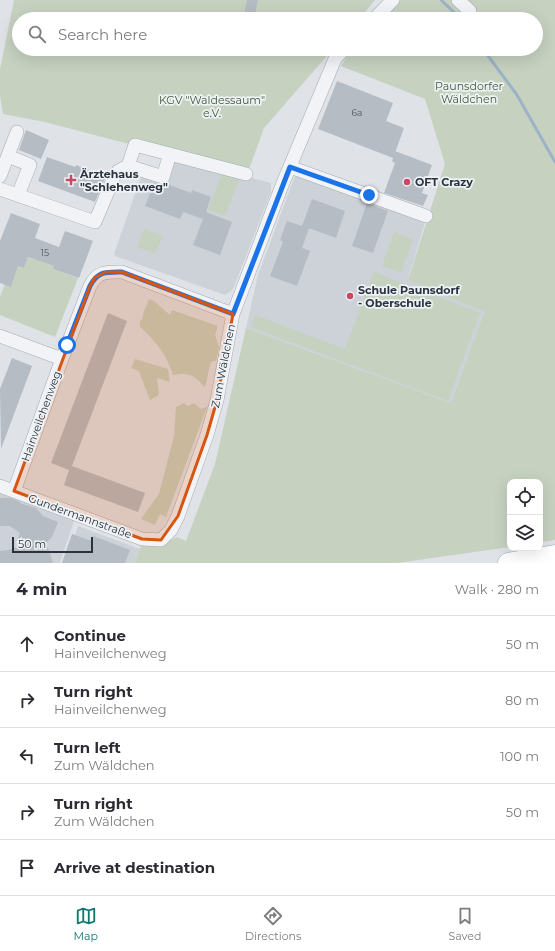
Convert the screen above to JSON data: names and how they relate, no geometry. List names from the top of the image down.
{
  "streets": {
    "street": ["Zum Wäldchen", "Hainveilchenweg", "Gundermannstraße"]
  },
  "crossings": [
    ["Zum Wäldchen", "Hainveilchenweg"],
    ["Zum Wäldchen", "Gundermannstraße"],
    ["Hainveilchenweg", "Gundermannstraße"]
  ],
  "parks": ["Paunsdorfer Wäldchen", "KGV \"Waldessaum\" e.V."],
  "places": {
    "health": ["Ärztehaus \"Schlehenweg\""],
    "other": ["OFT Crazy", "Schule Paunsdorf - Oberschule"]
  },
  "house_numbers": ["6a", "15"],
  "scale_bar": "50 m",
  "page": {
    "search": "Search here",
    "scale": "50 m",
    "heading": ["4 min", "Walk · 280 m"],
    "list": [
      ["Continue", "Hainveilchenweg", "50 m"],
      ["Turn right", "Hainveilchenweg", "80 m"],
      ["Turn left", "Zum Wäldchen", "100 m"],
      ["Turn right", "Zum Wäldchen", "50 m"],
      "Arrive at destination"
    ],
    "nav": ["Map", "Directions", "Saved"]
  }
}
